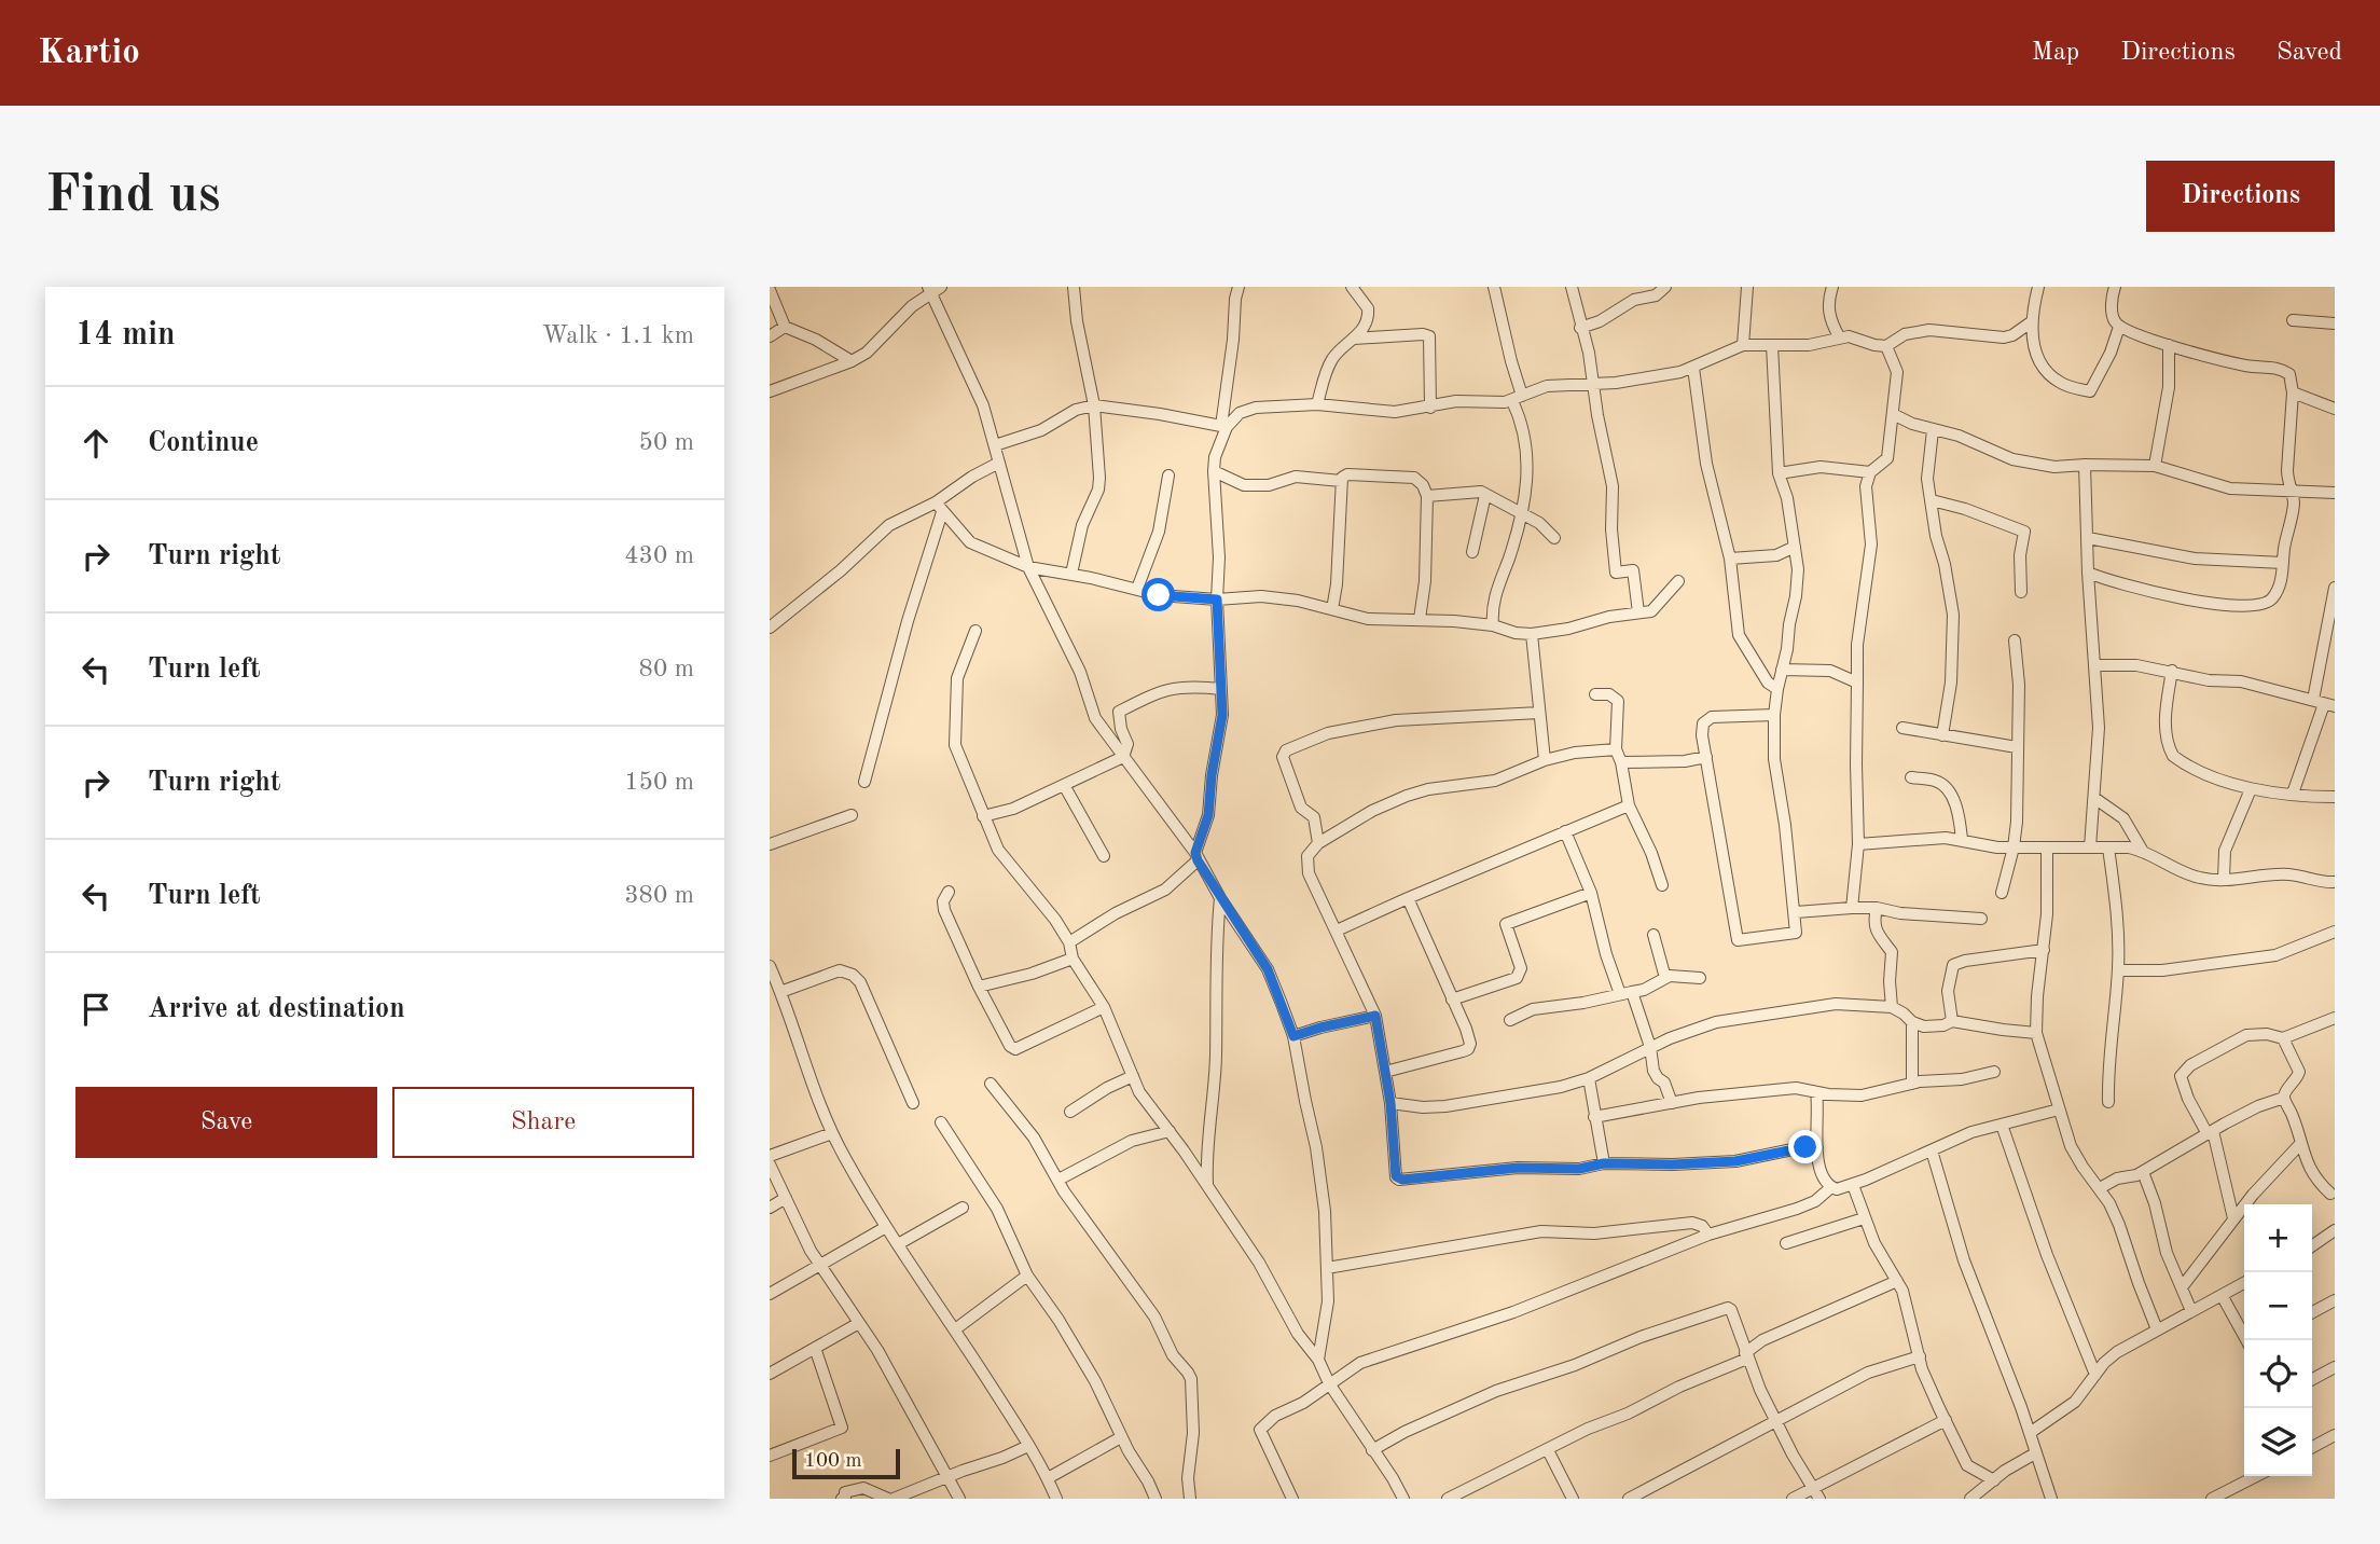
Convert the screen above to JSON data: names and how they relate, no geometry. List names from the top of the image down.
{
  "scale_bar": "100 m",
  "page": {
    "header": "Kartio",
    "nav": ["Map", "Directions", "Saved"],
    "buttons": [
      "Directions",
      ["Save", "Share"]
    ],
    "title": "Find us",
    "heading": ["14 min", "Walk · 1.1 km"],
    "list": [
      ["Continue", "50 m"],
      ["Turn right", "430 m"],
      ["Turn left", "80 m"],
      ["Turn right", "150 m"],
      ["Turn left", "380 m"],
      "Arrive at destination"
    ],
    "map_buttons": ["+", "−"],
    "scale": "100 m"
  }
}
